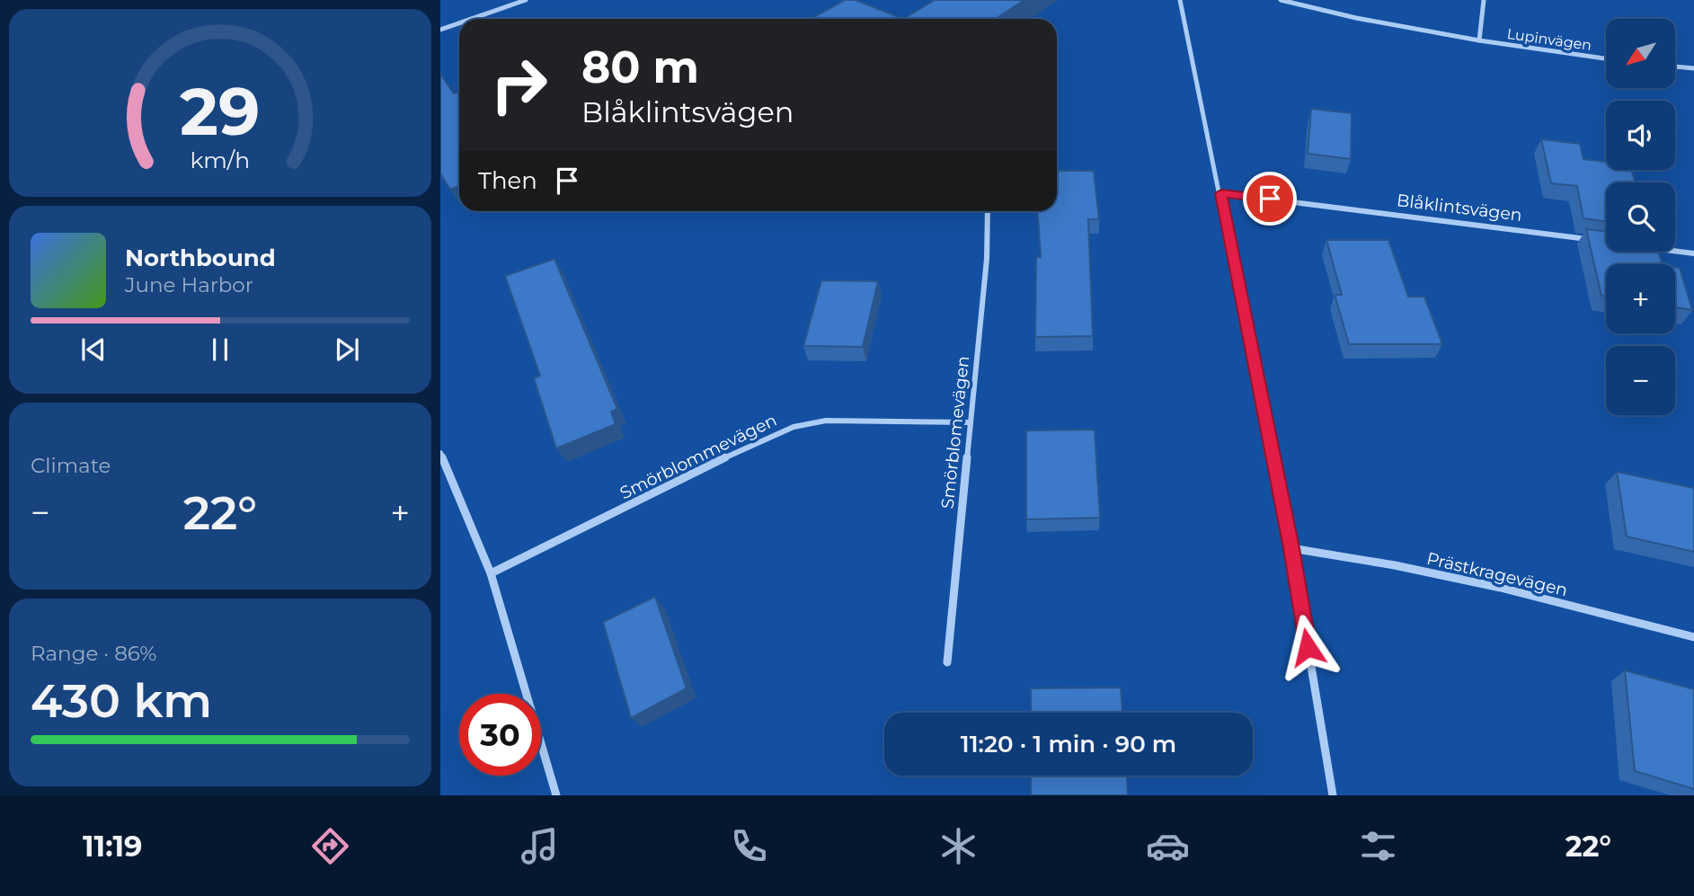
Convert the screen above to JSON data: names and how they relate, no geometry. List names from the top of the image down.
{
  "streets": {
    "street": [
      "Lupinvägen",
      "Blåklintsvägen",
      "Smörblomevägen",
      "Smörblommevägen",
      "Prästkragevägen"
    ]
  },
  "crossings": [
    ["Smörblomevägen", "Smörblommevägen"]
  ],
  "north": "bottom left",
  "page": {
    "map_buttons": ["+", "−"],
    "turn": ["80 m", "Blåklintsvägen"],
    "then": "Then",
    "song": ["Northbound", "June Harbor"],
    "tile": [
      "Climate",
      ["Range · 86%", "430 km"]
    ],
    "heat": ["−", "22°", "+"],
    "limit": "30",
    "trip": "11:20 · 1 min · 90 m",
    "tabs": ["11:19", "22°"],
    "gauge": ["29", "km/h"]
  }
}
